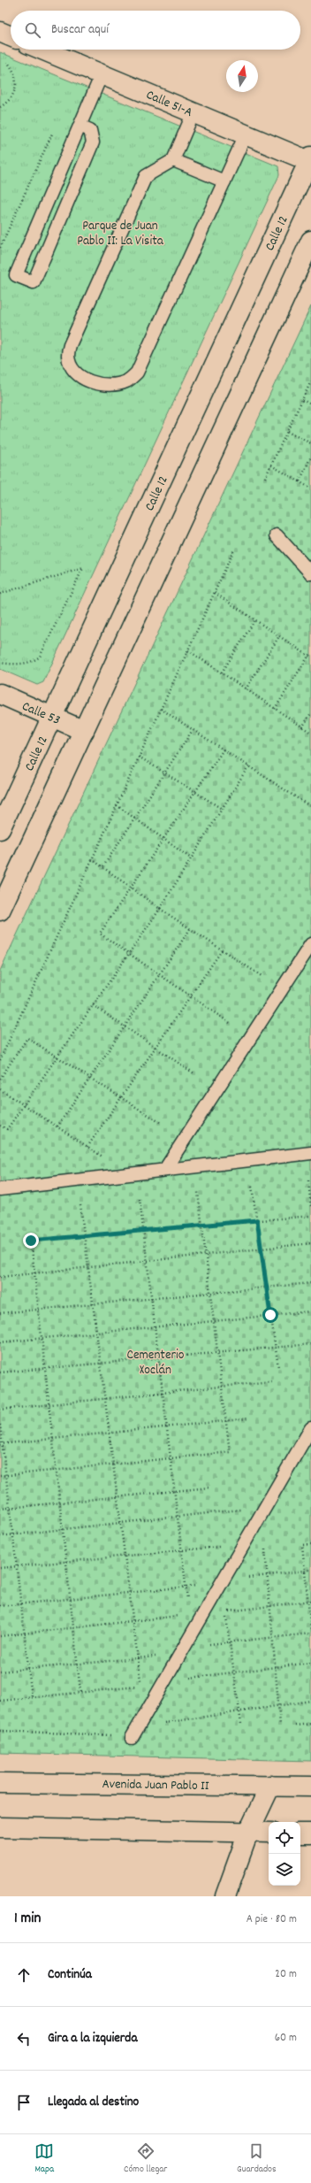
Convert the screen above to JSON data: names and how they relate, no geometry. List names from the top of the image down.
{
  "streets": {
    "street": [
      "Calle 51-A",
      "Calle 12",
      "Calle 53",
      "Avenida Juan Pablo II"
    ]
  },
  "crossings": [
    ["Calle 51-A", "Calle 12"],
    ["Calle 12", "Calle 53"]
  ],
  "parks": ["Parque de Juan Pablo II: La Visita", "Cementerio Xoclán"],
  "north": "top",
  "page": {
    "search": "Buscar aquí",
    "heading": ["1 min", "A pie · 80 m"],
    "list": [
      ["Continúa", "20 m"],
      ["Gira a la izquierda", "60 m"],
      "Llegada al destino"
    ],
    "nav": ["Mapa", "Cómo llegar", "Guardados"]
  }
}
